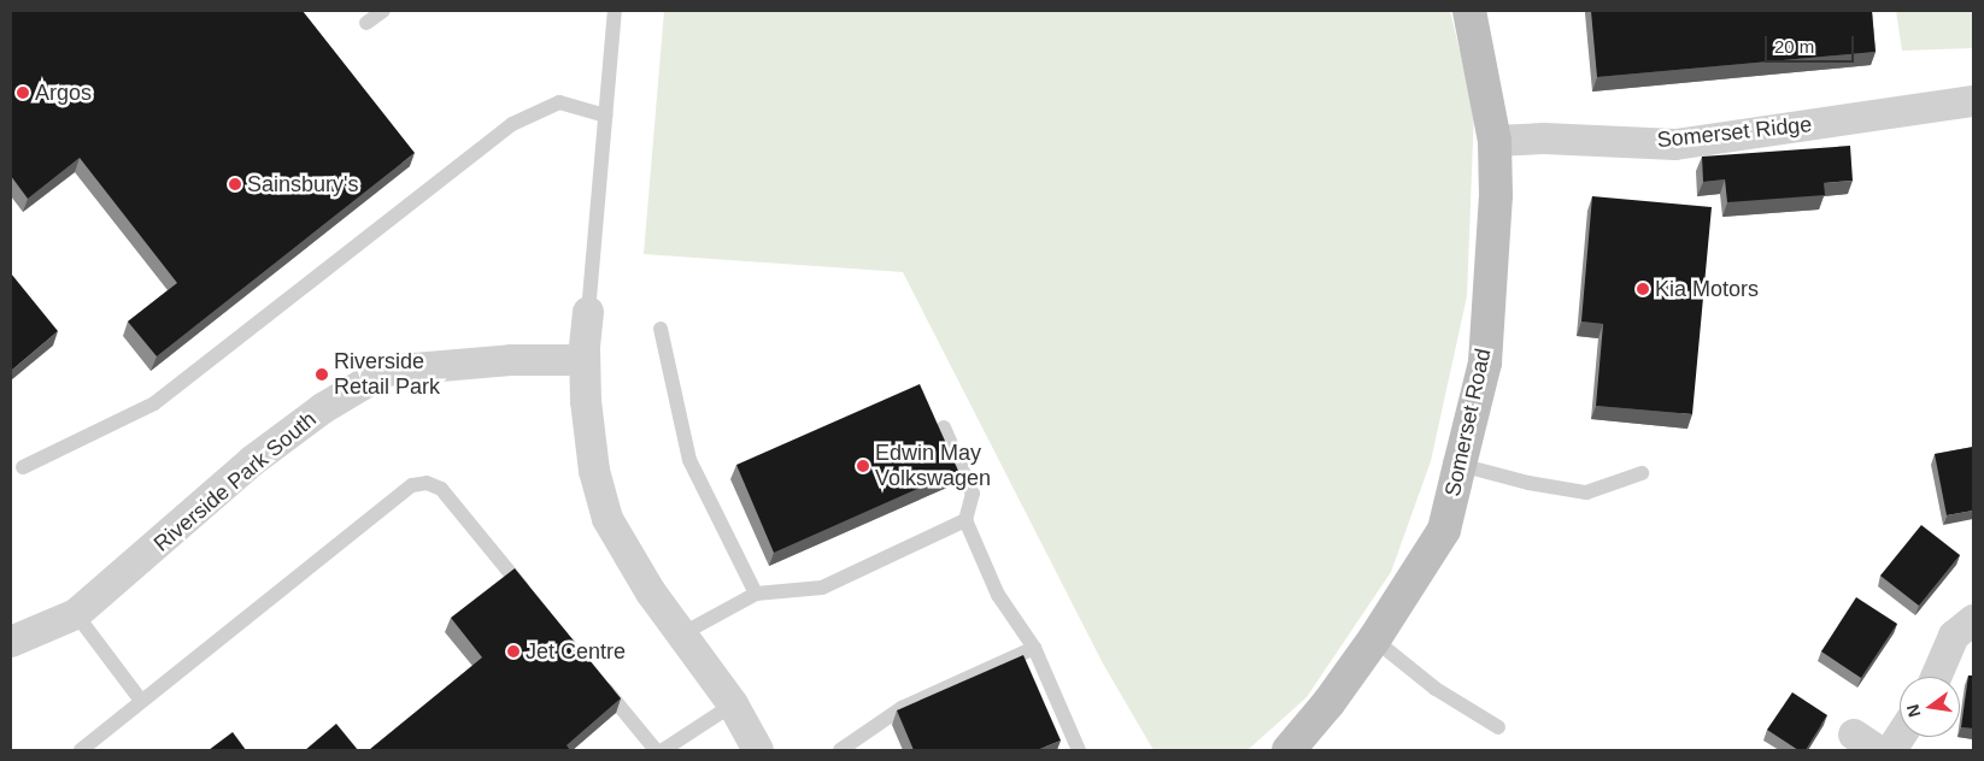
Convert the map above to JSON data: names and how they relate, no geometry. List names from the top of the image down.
{
  "streets": {
    "street": ["Somerset Ridge", "Somerset Road", "Riverside Park South"]
  },
  "crossings": [
    ["Somerset Ridge", "Somerset Road"]
  ],
  "places": [
    "Argos",
    "Sainsbury's",
    "Kia Motors",
    "Riverside Retail Park",
    "Edwin May Volkswagen",
    "Jet Centre"
  ],
  "scale_bar": "20 m",
  "north": "left"
}
